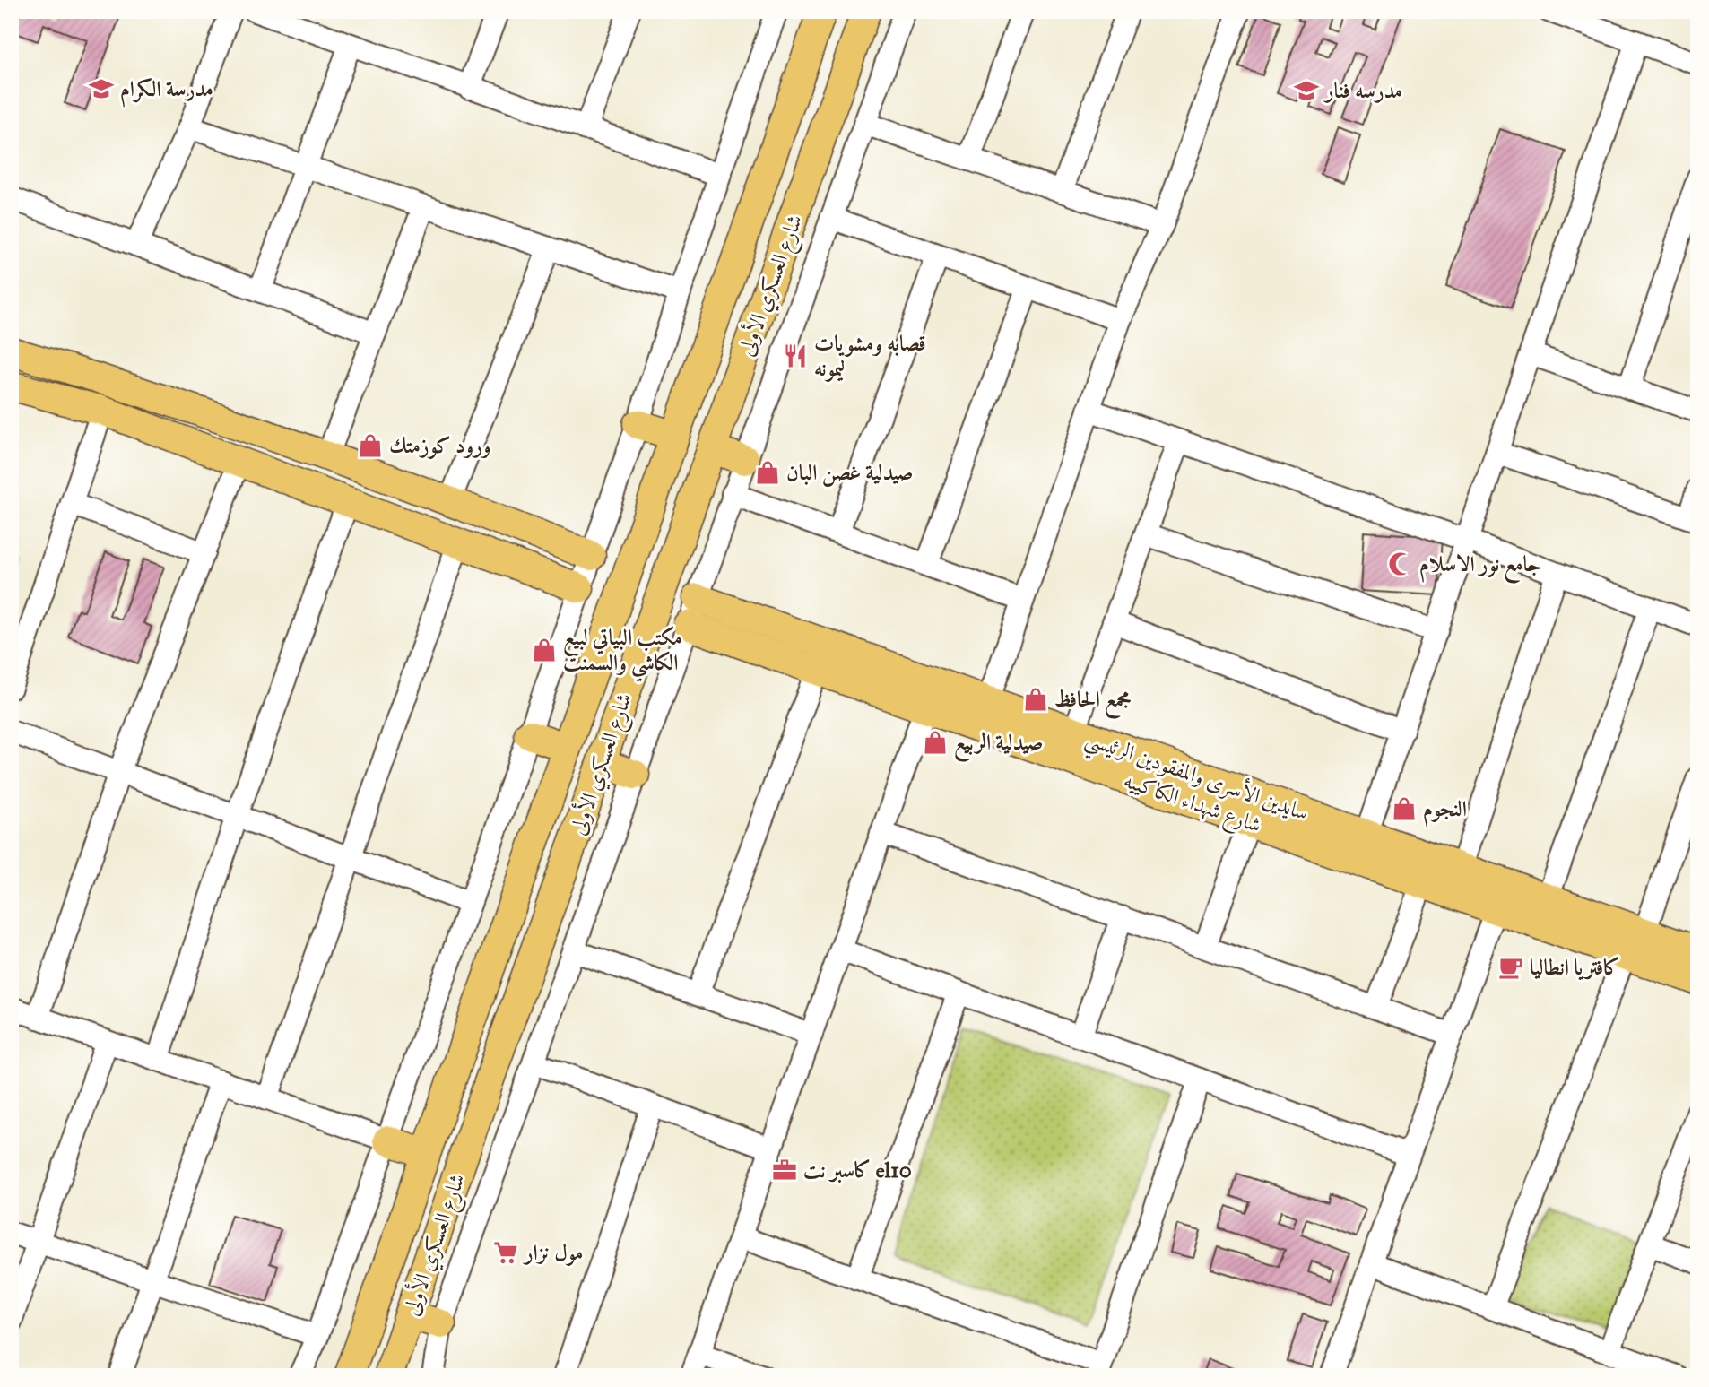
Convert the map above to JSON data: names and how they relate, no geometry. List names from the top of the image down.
{
  "streets": {
    "main road": ["شارع العسكري الأولى", "سايدين الأسرى والمفقودين الرئيسي", "شارع شهداء الكاكييه"]
  },
  "places": {
    "school or university": ["مدرسة الكرام", "مدرسه فنار"],
    "restaurant": ["قصابه ومشويات ليمونه"],
    "shop": [
      "ورود كوزمتك",
      "صيدلية غصن البان",
      "مكتب البياتي لبيع الكاشي والسمنت",
      "مجمع الحافظ",
      "صيدلية الربيع",
      "النجوم"
    ],
    "mosque": ["جامع نور الاسلام"],
    "cafe": ["كافتريا انطاليا"],
    "office": ["كاسبر نت el10"],
    "supermarket": ["مول نزار"]
  }
}
